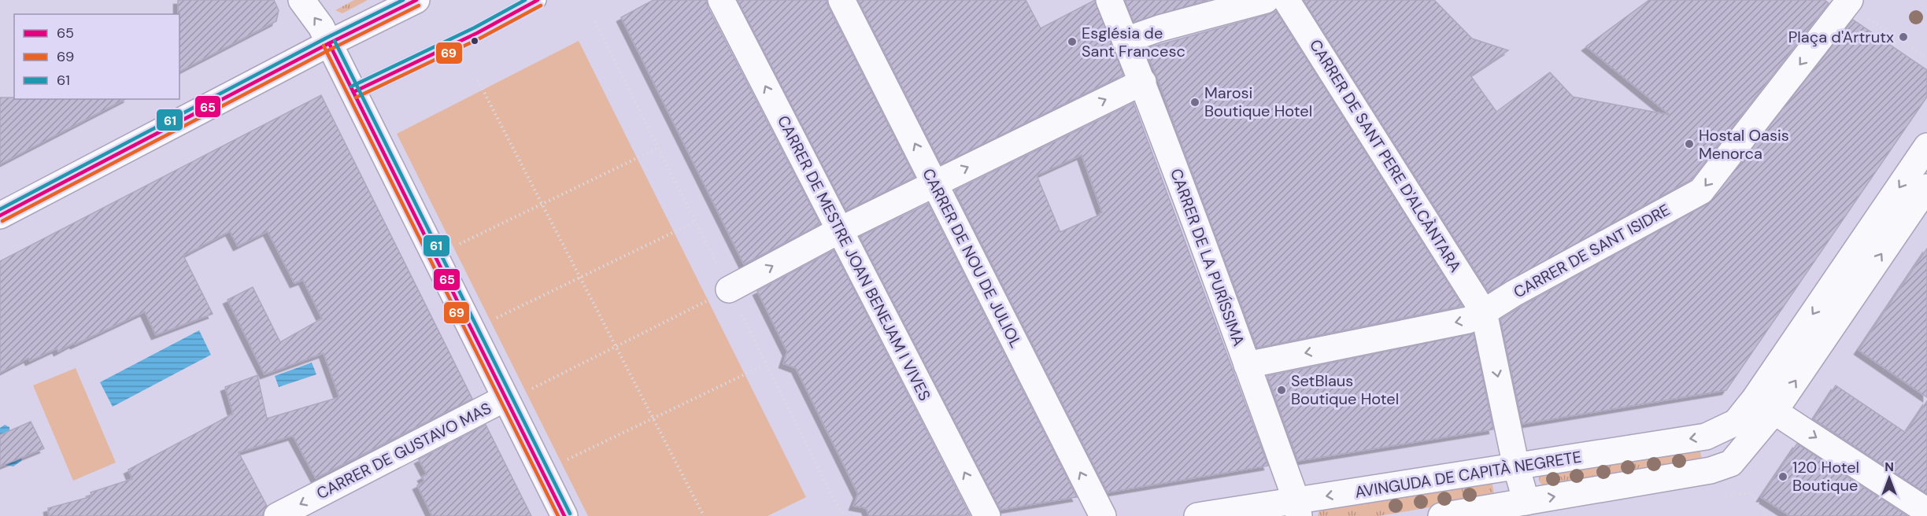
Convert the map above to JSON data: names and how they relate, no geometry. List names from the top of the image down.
{
  "streets": {
    "street": [
      "CARRER DE SANT PERE D'ALCÀNTARA",
      "CARRER DE SANT ISIDRE",
      "CARRER DE LA PURÍSSIMA",
      "CARRER DE MESTRE JOAN BENEJAM I VIVES",
      "CARRER DE NOU DE JULIOL",
      "CARRER DE GUSTAVO MAS",
      "AVINGUDA DE CAPITÀ NEGRETE"
    ]
  },
  "crossings": [
    ["CARRER DE SANT PERE D'ALCÀNTARA", "CARRER DE SANT ISIDRE"],
    ["CARRER DE SANT ISIDRE", "CARRER DE LA PURÍSSIMA"],
    ["CARRER DE LA PURÍSSIMA", "AVINGUDA DE CAPITÀ NEGRETE"]
  ],
  "one_way": ["CARRER DE MESTRE JOAN BENEJAM I VIVES", "CARRER DE NOU DE JULIOL", "CARRER DE GUSTAVO MAS"],
  "places": [
    "Plaça d'Artrutx",
    "Església de Sant Francesc",
    "Marosi Boutique Hotel",
    "Hostal Oasis Menorca",
    "SetBlaus Boutique Hotel",
    "120 Hotel Boutique"
  ],
  "lines": ["transit line 65", "transit line 61", "transit line 69"],
  "legend": ["65", "69", "61"],
  "north": "top"
}
